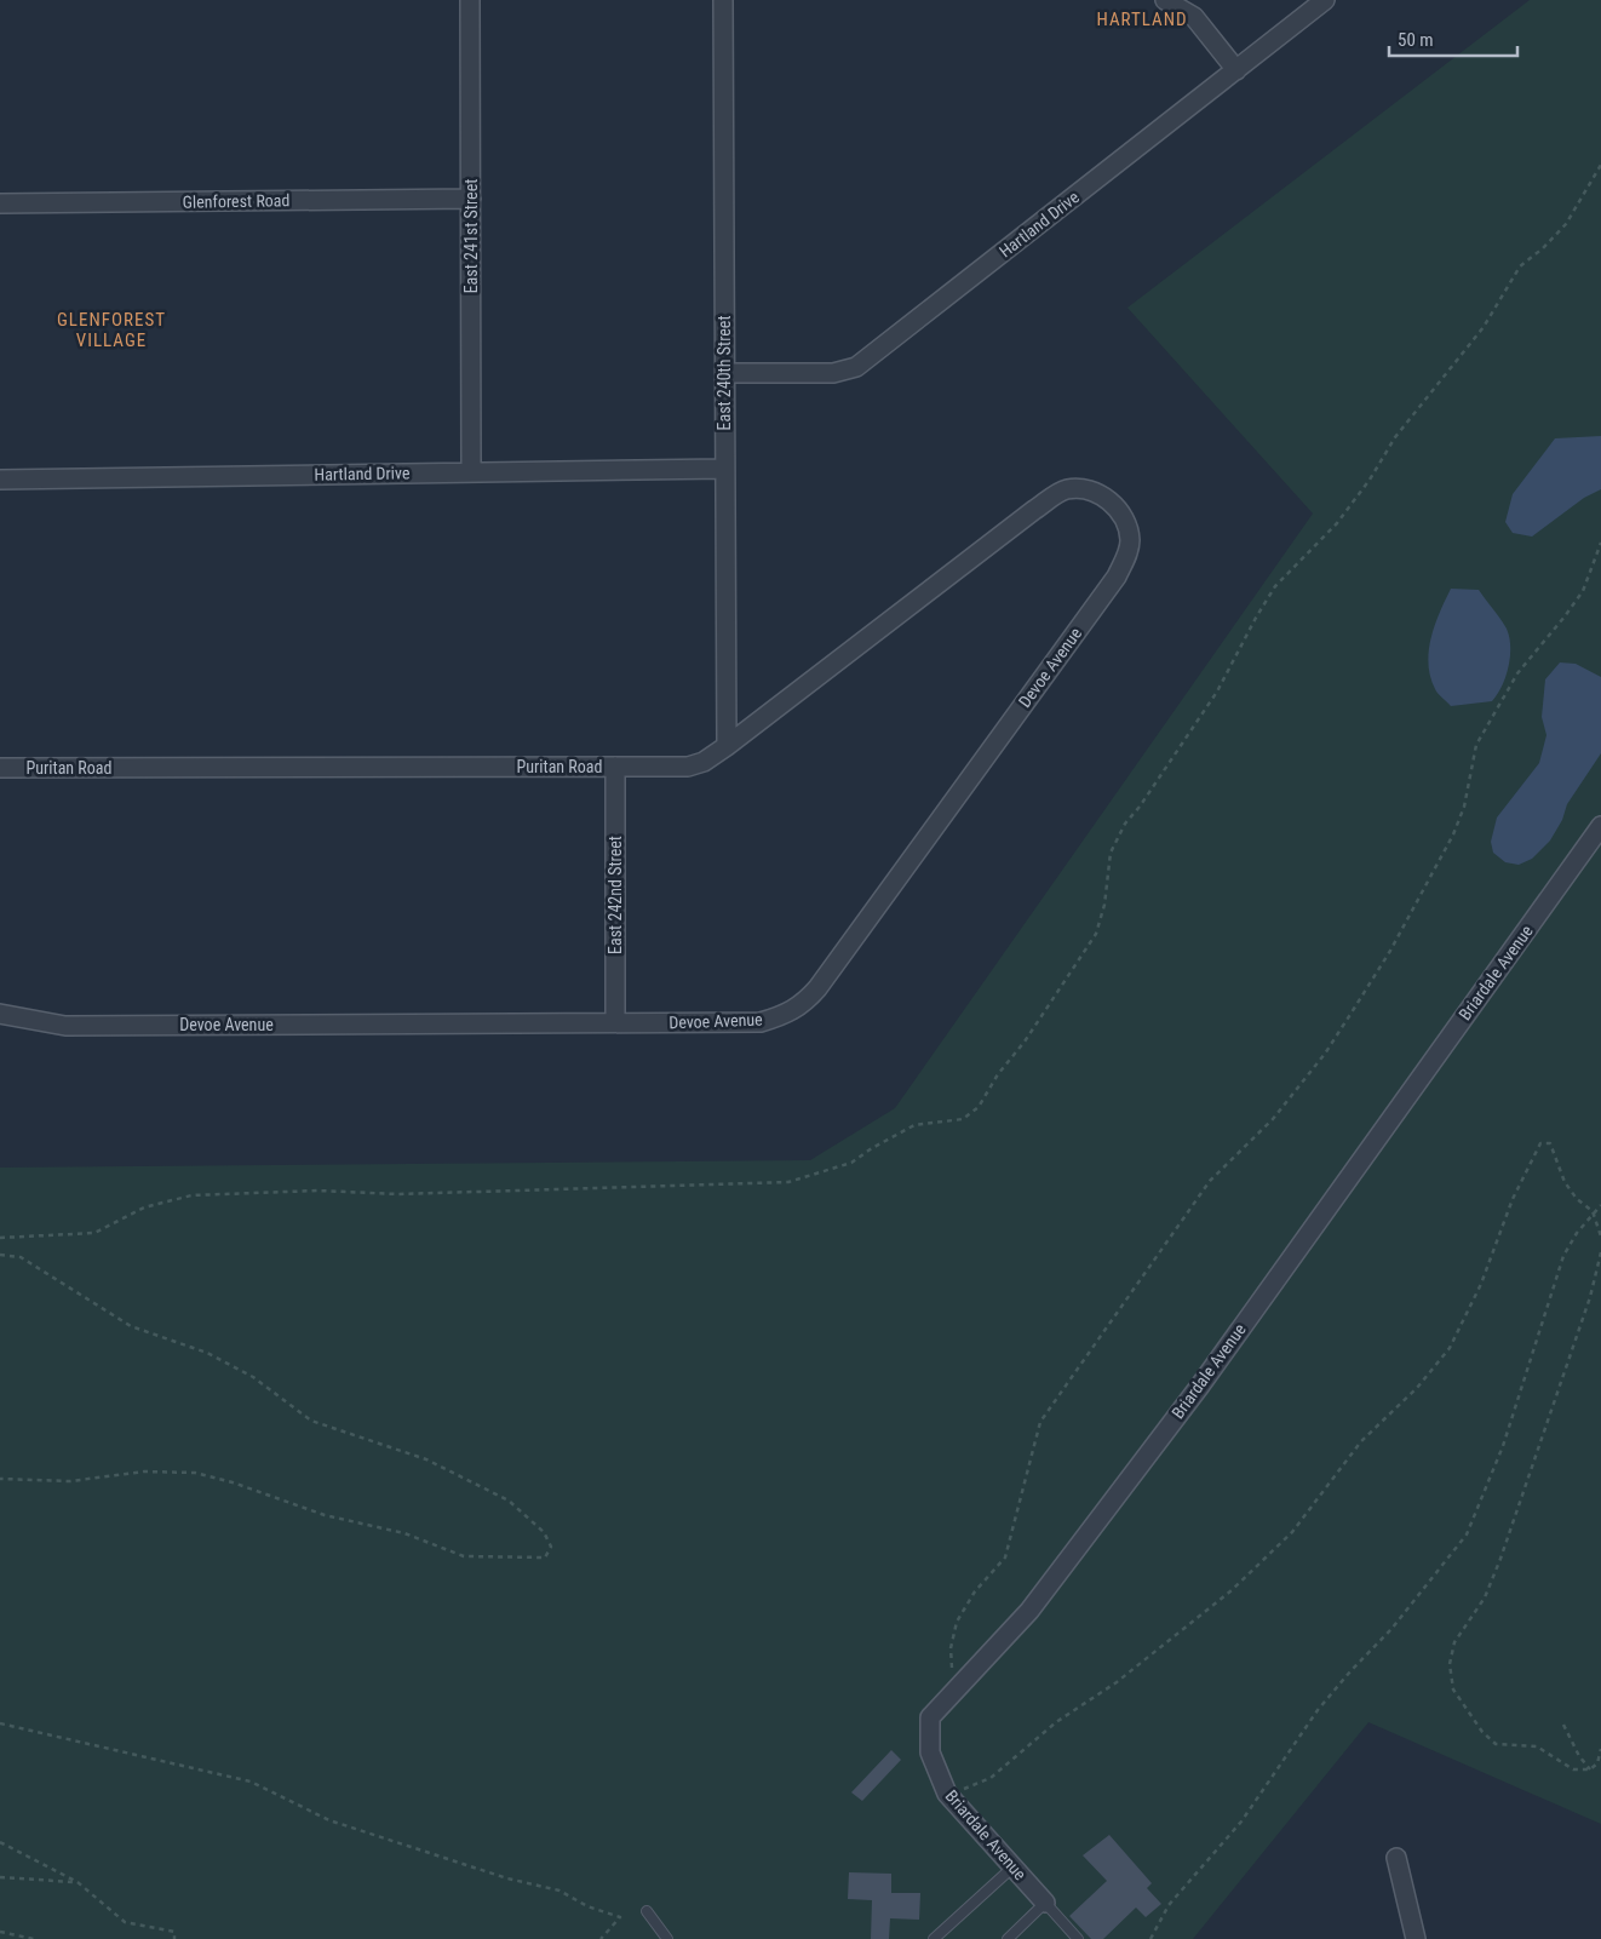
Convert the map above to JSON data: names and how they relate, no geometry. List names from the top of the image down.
{
  "streets": {
    "street": [
      "Glenforest Road",
      "Hartland Drive",
      "East 241st Street",
      "East 240th Street",
      "Devoe Avenue",
      "Puritan Road",
      "East 242nd Street",
      "Briardale Avenue"
    ]
  },
  "crossings": [
    ["Glenforest Road", "East 241st Street"],
    ["Hartland Drive", "East 241st Street"],
    ["Hartland Drive", "East 240th Street"],
    ["East 240th Street", "Puritan Road"],
    ["Devoe Avenue", "Puritan Road"],
    ["Devoe Avenue", "East 242nd Street"],
    ["Puritan Road", "East 242nd Street"]
  ],
  "districts": ["HARTLAND", "GLENFOREST VILLAGE"],
  "scale_bar": "50 m"
}
